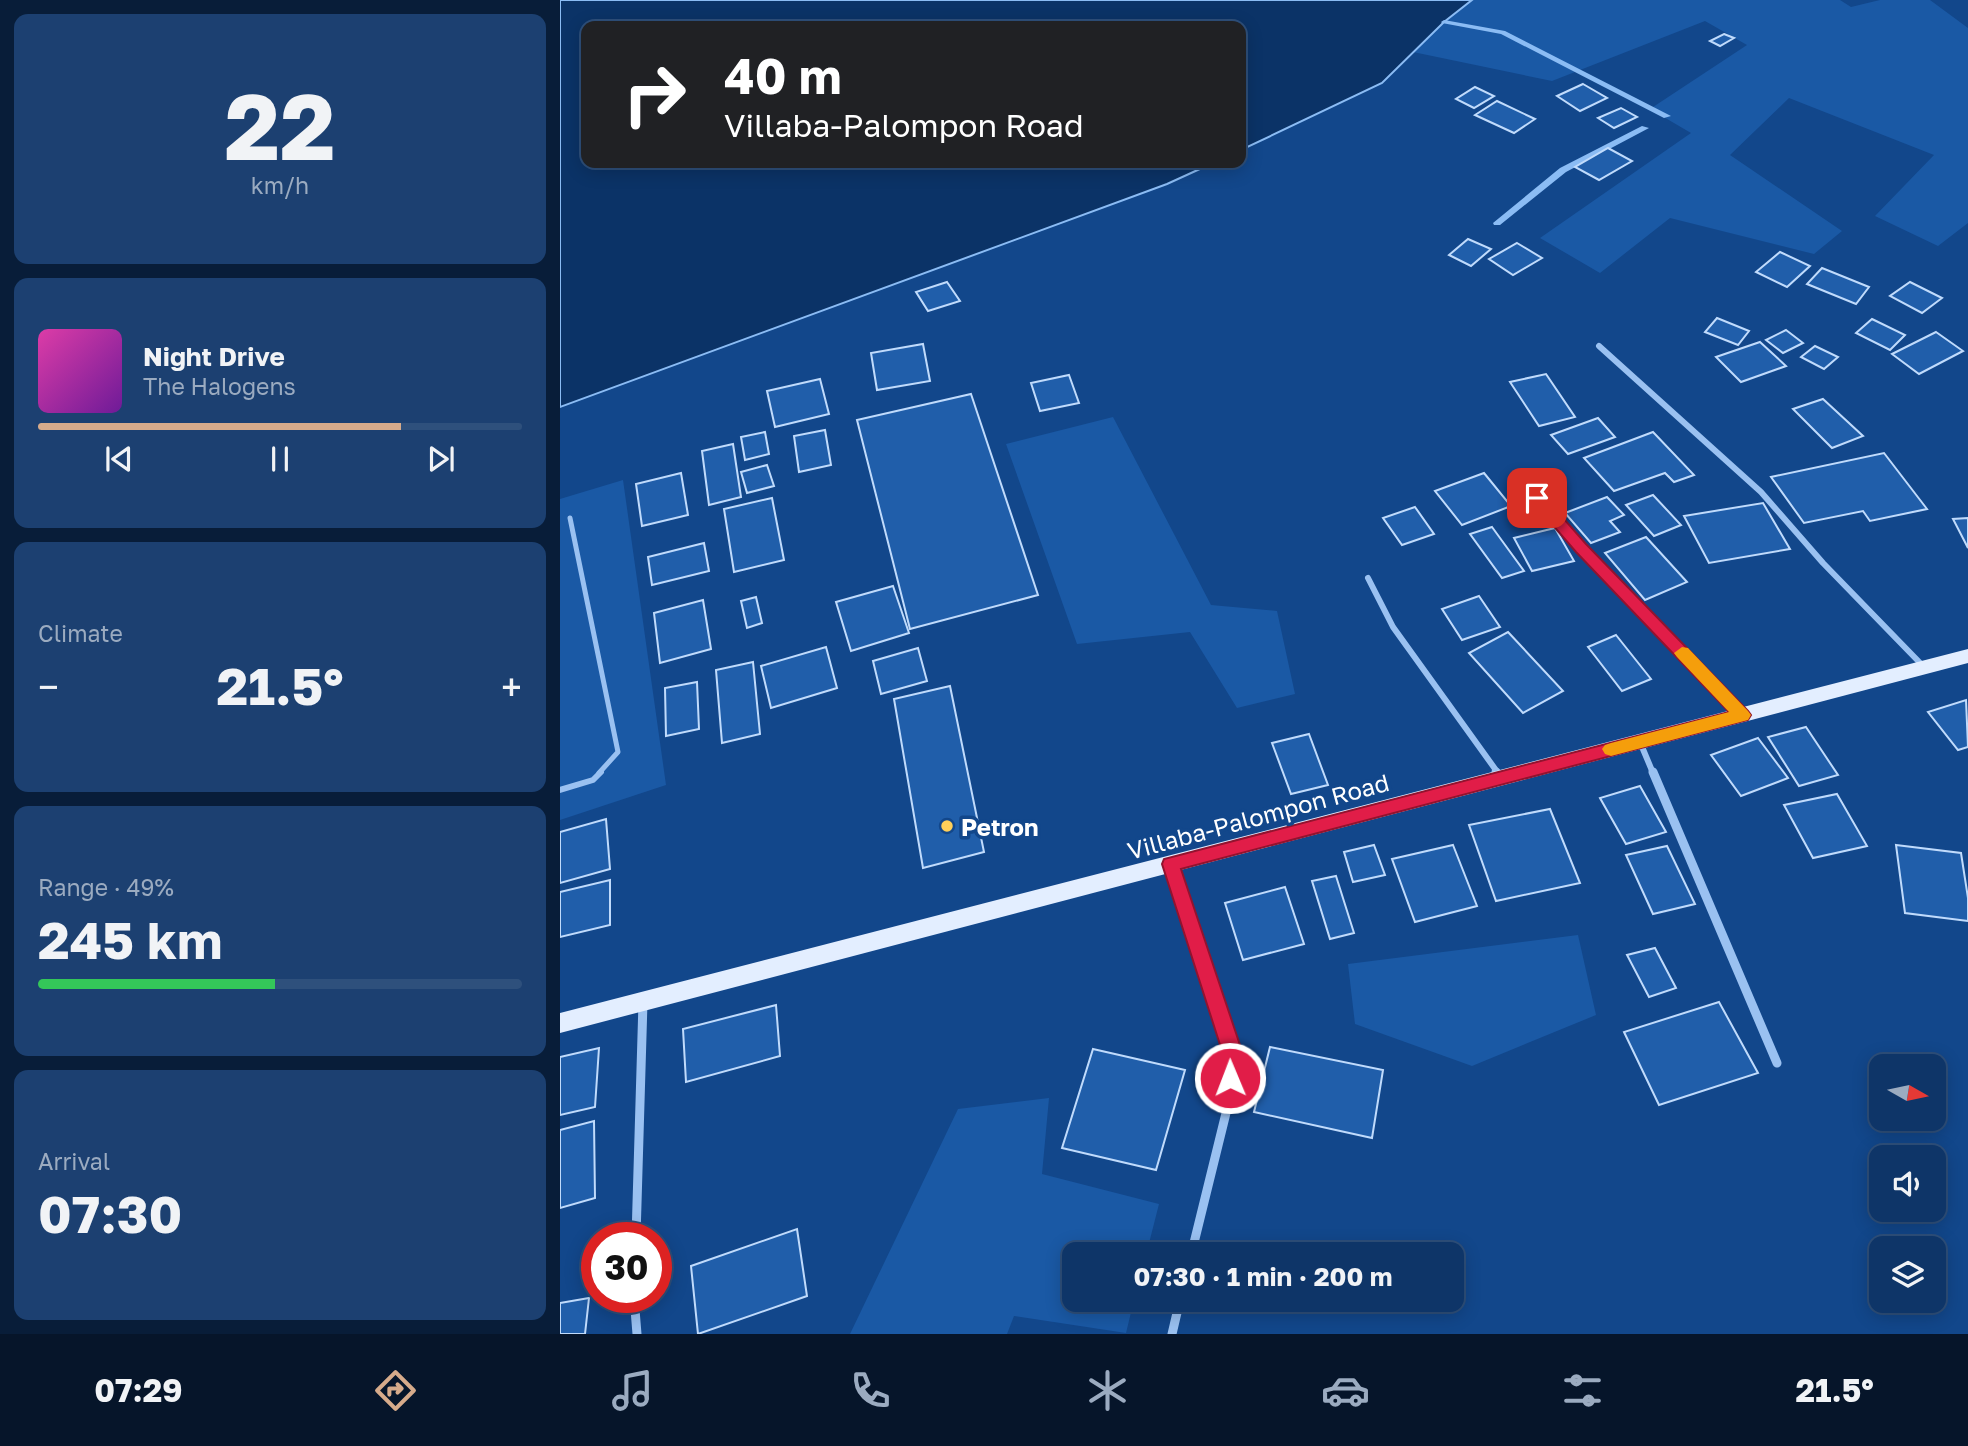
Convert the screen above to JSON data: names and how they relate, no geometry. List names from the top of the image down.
{
  "streets": {
    "main road": ["Villaba-Palompon Road"]
  },
  "places": ["Petron"],
  "north": "right",
  "page": {
    "tile": [
      ["22", "km/h"],
      "Climate",
      ["Range · 49%", "245 km"],
      ["Arrival", "07:30"]
    ],
    "turn": ["40 m", "Villaba-Palompon Road"],
    "song": ["Night Drive", "The Halogens"],
    "heat": ["−", "21.5°", "+"],
    "limit": "30",
    "trip": "07:30 · 1 min · 200 m",
    "tabs": ["07:29", "21.5°"]
  }
}
